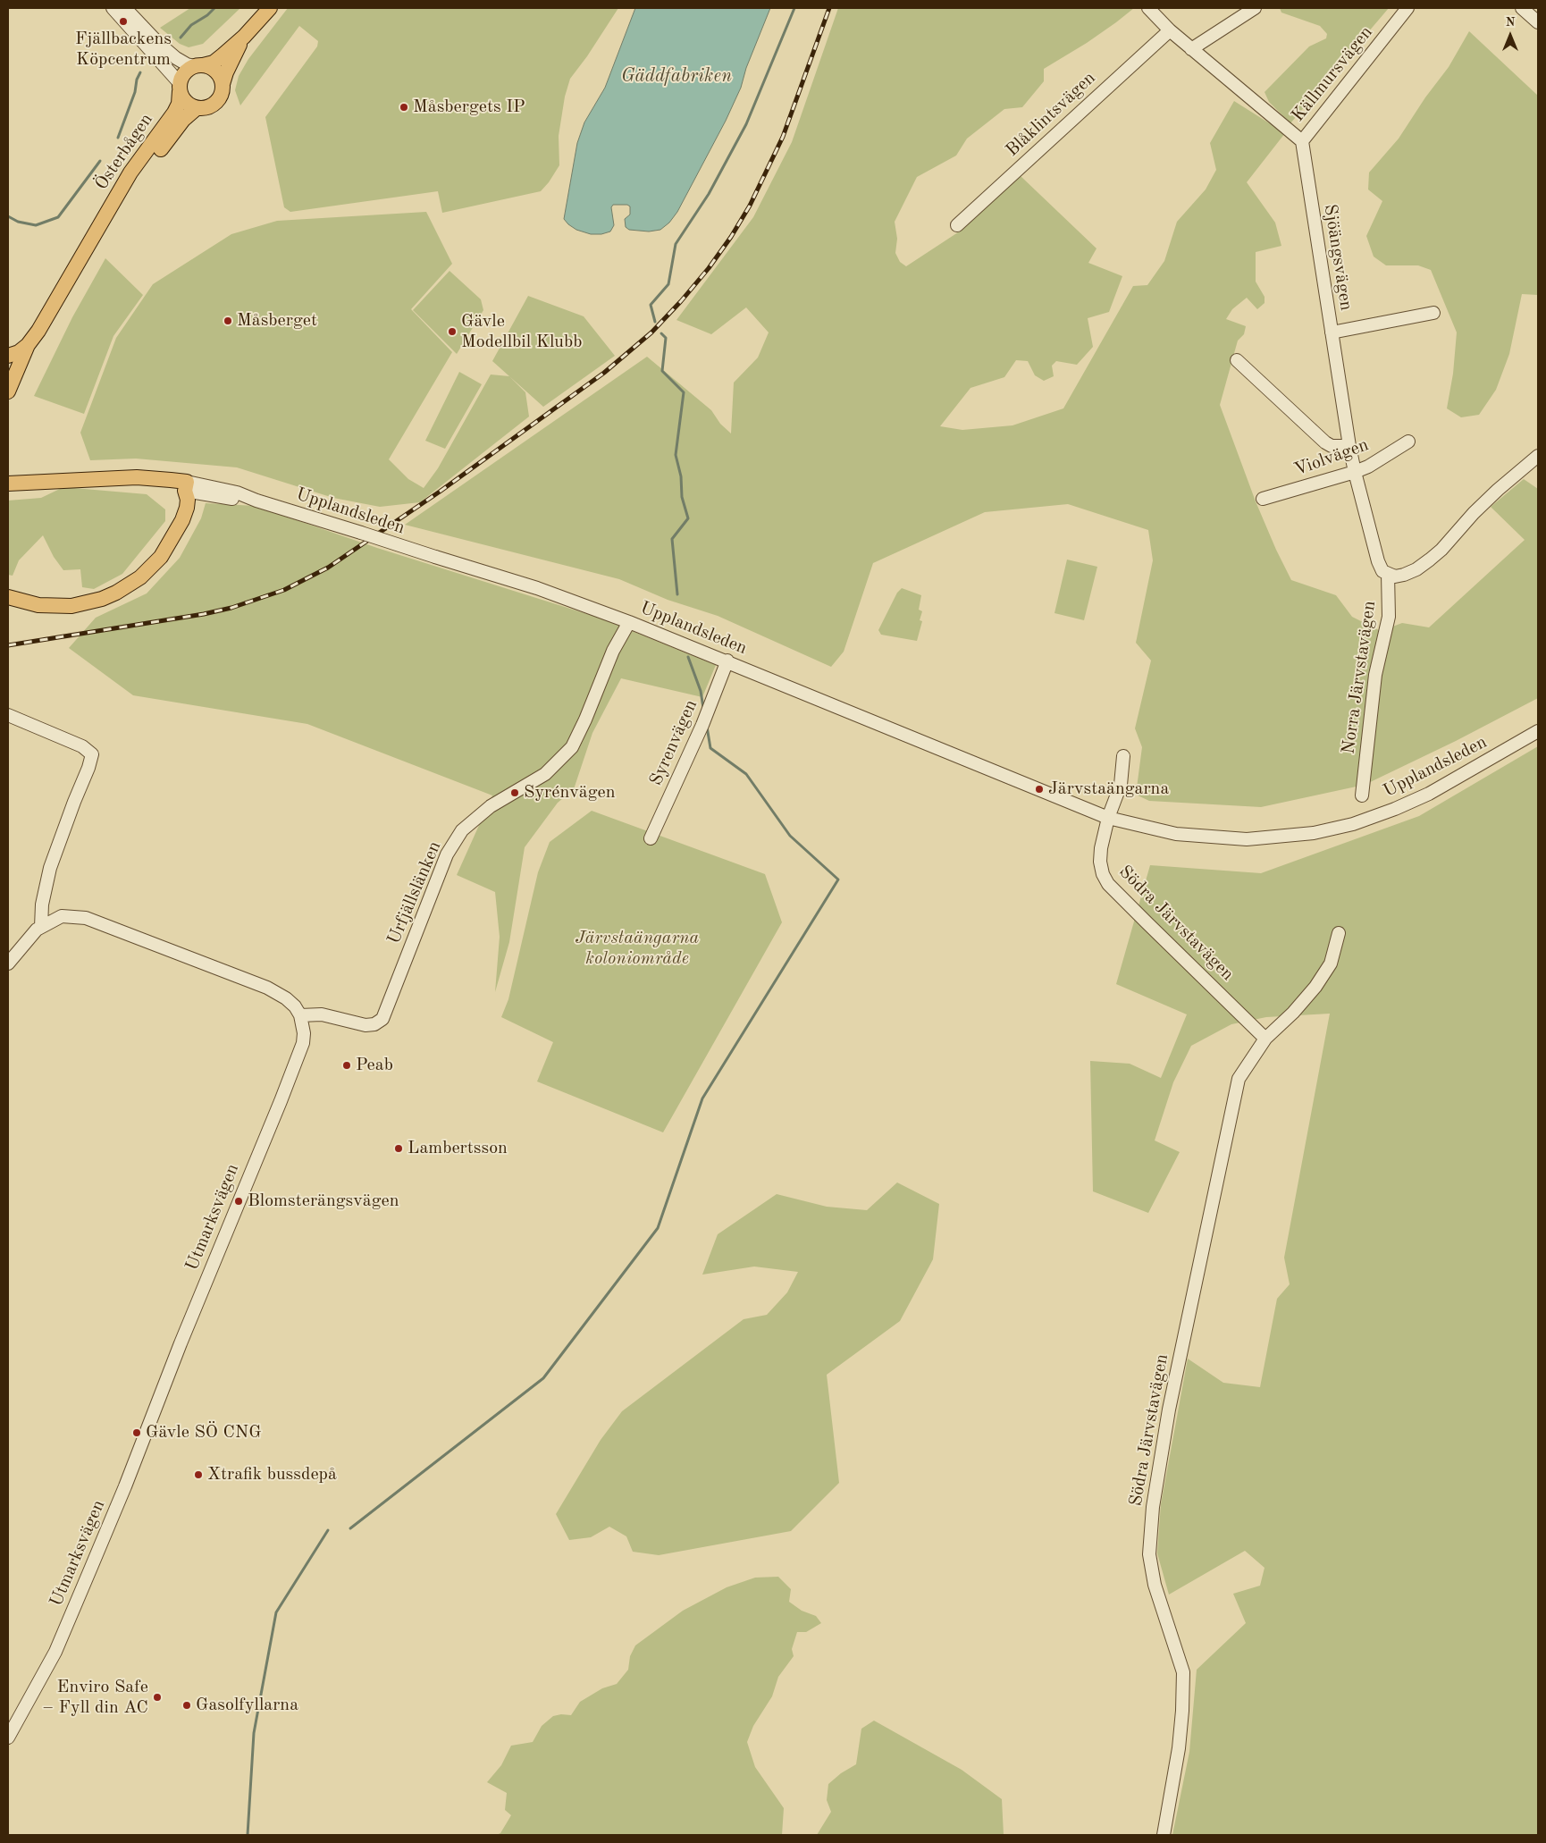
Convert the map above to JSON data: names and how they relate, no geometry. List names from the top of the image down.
{
  "streets": {
    "main road": ["Österbågen"],
    "street": [
      "Källmursvägen",
      "Blåklintsvägen",
      "Sjöängsvägen",
      "Violvägen",
      "Upplandsleden",
      "Norra Järvstavägen",
      "Syrenvägen",
      "Urfjällslänken",
      "Södra Järvstavägen",
      "Utmarksvägen"
    ]
  },
  "crossings": [
    ["Källmursvägen", "Sjöängsvägen"],
    ["Sjöängsvägen", "Violvägen"],
    ["Sjöängsvägen", "Norra Järvstavägen"],
    ["Upplandsleden", "Syrenvägen"],
    ["Upplandsleden", "Urfjällslänken"],
    ["Upplandsleden", "Södra Järvstavägen"],
    ["Urfjällslänken", "Utmarksvägen"]
  ],
  "water": ["Gäddfabriken"],
  "parks": ["Järvstaängarna koloniområde"],
  "places": [
    "Fjällbackens Köpcentrum",
    "Måsbergets IP",
    "Måsberget",
    "Gävle Modellbil Klubb",
    "Järvstaängarna",
    "Syrénvägen",
    "Peab",
    "Lambertsson",
    "Blomsterängsvägen",
    "Gävle SÖ CNG",
    "Xtrafik bussdepå",
    "Enviro Safe – Fyll din AC",
    "Gasolfyllarna"
  ],
  "north": "top"
}
